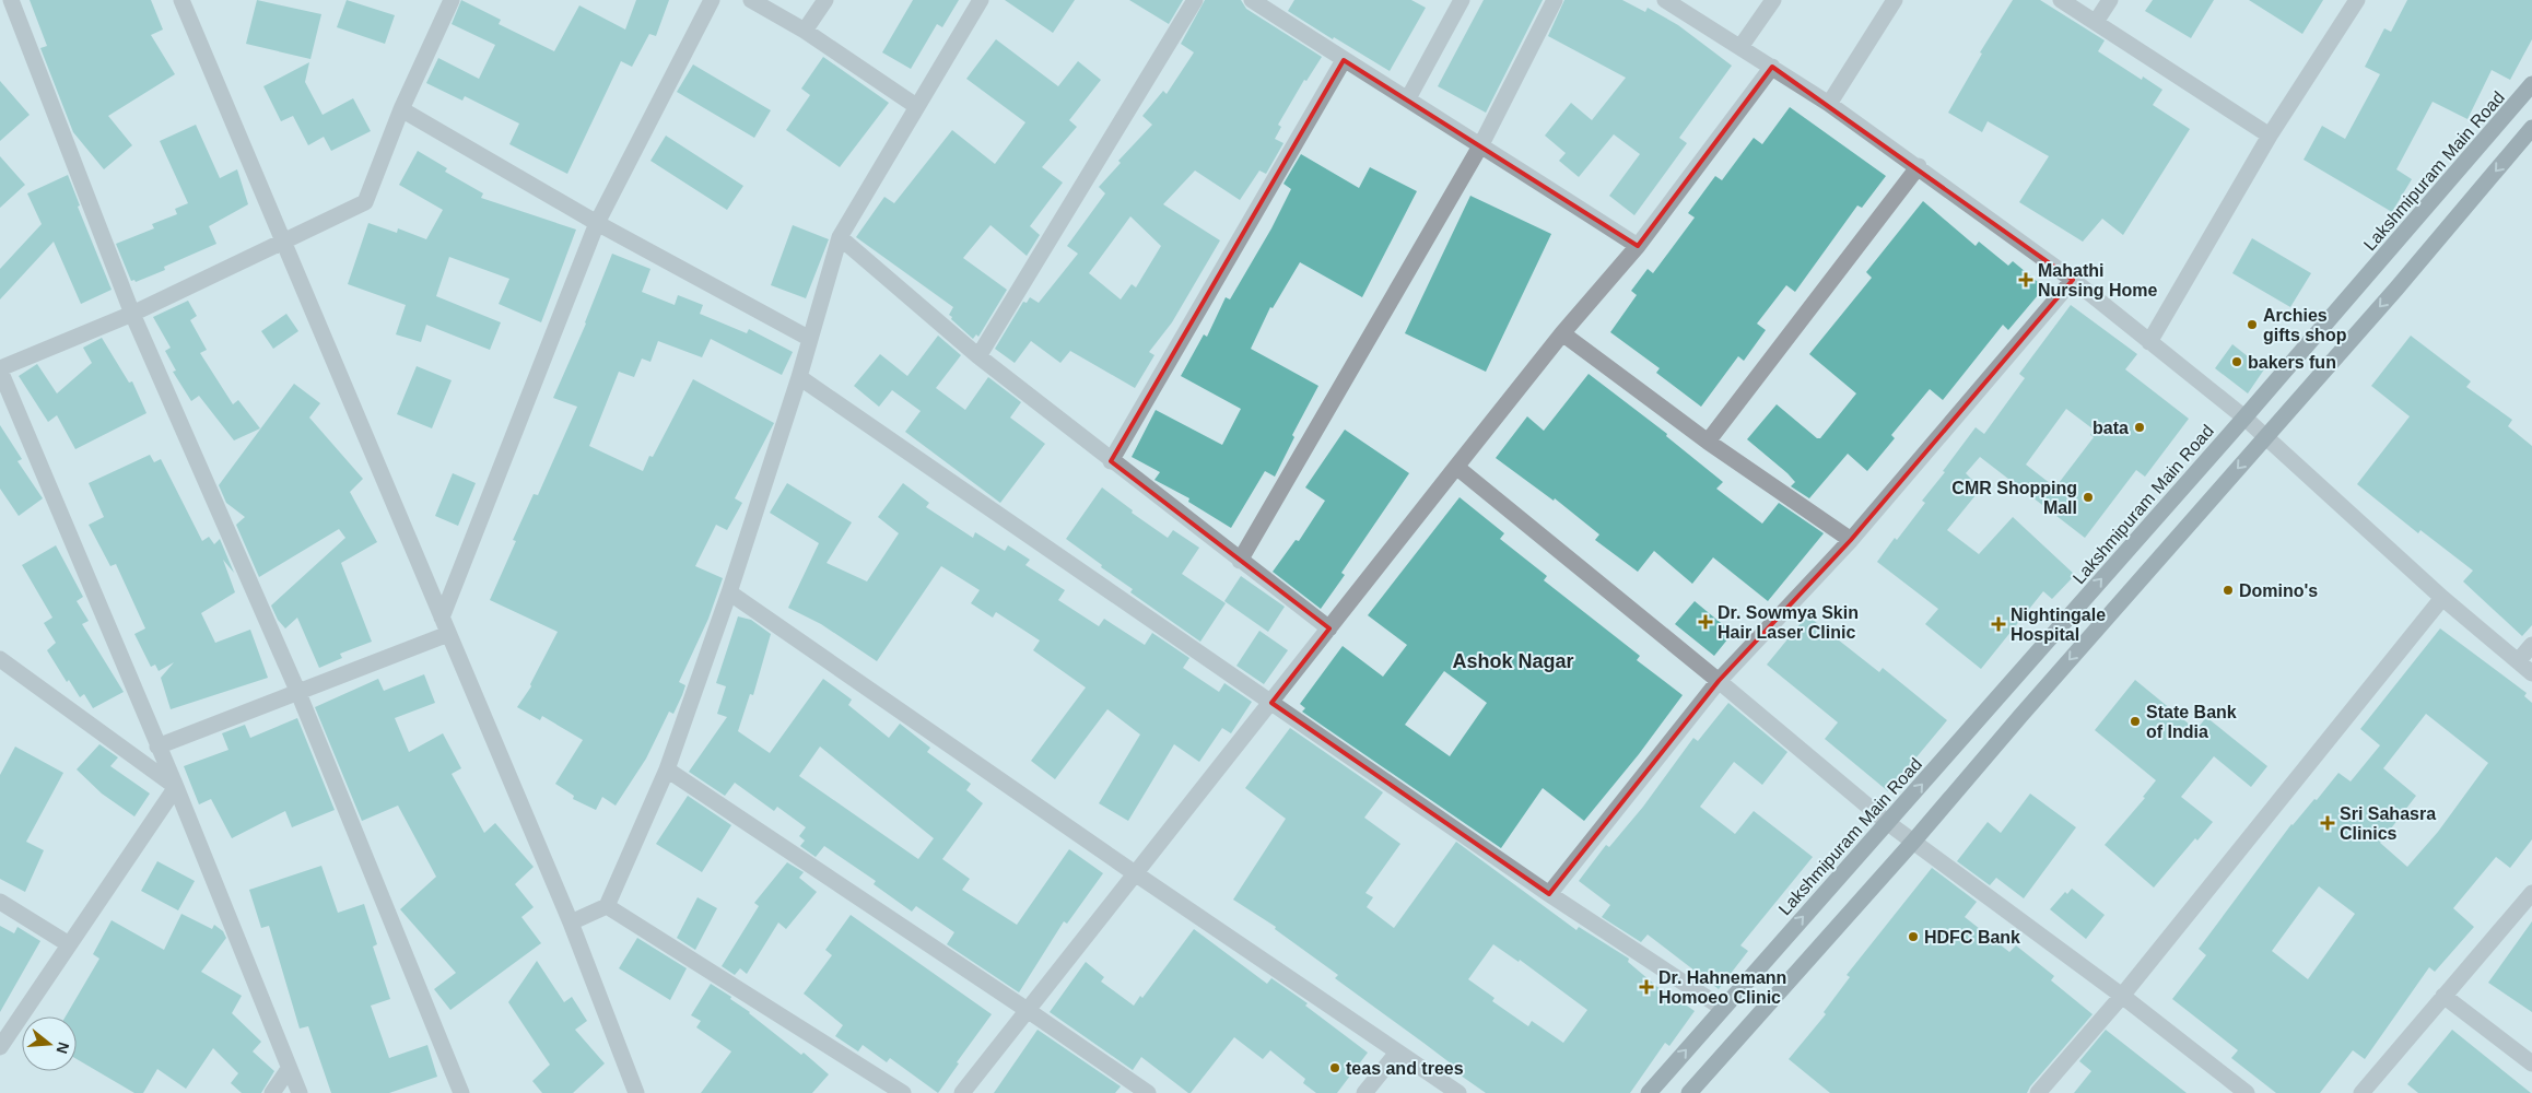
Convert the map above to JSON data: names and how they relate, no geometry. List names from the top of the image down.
{
  "streets": {
    "main road": ["Lakshmipuram Main Road"]
  },
  "districts": ["Ashok Nagar"],
  "places": {
    "health": [
      "Mahathi Nursing Home",
      "Dr. Sowmya Skin Hair Laser Clinic",
      "Nightingale Hospital",
      "Sri Sahasra Clinics",
      "Dr. Hahnemann Homoeo Clinic"
    ],
    "other": [
      "Archies gifts shop",
      "bakers fun",
      "bata",
      "CMR Shopping Mall",
      "Domino's",
      "State Bank of India",
      "HDFC Bank",
      "teas and trees"
    ]
  },
  "north": "right"
}
